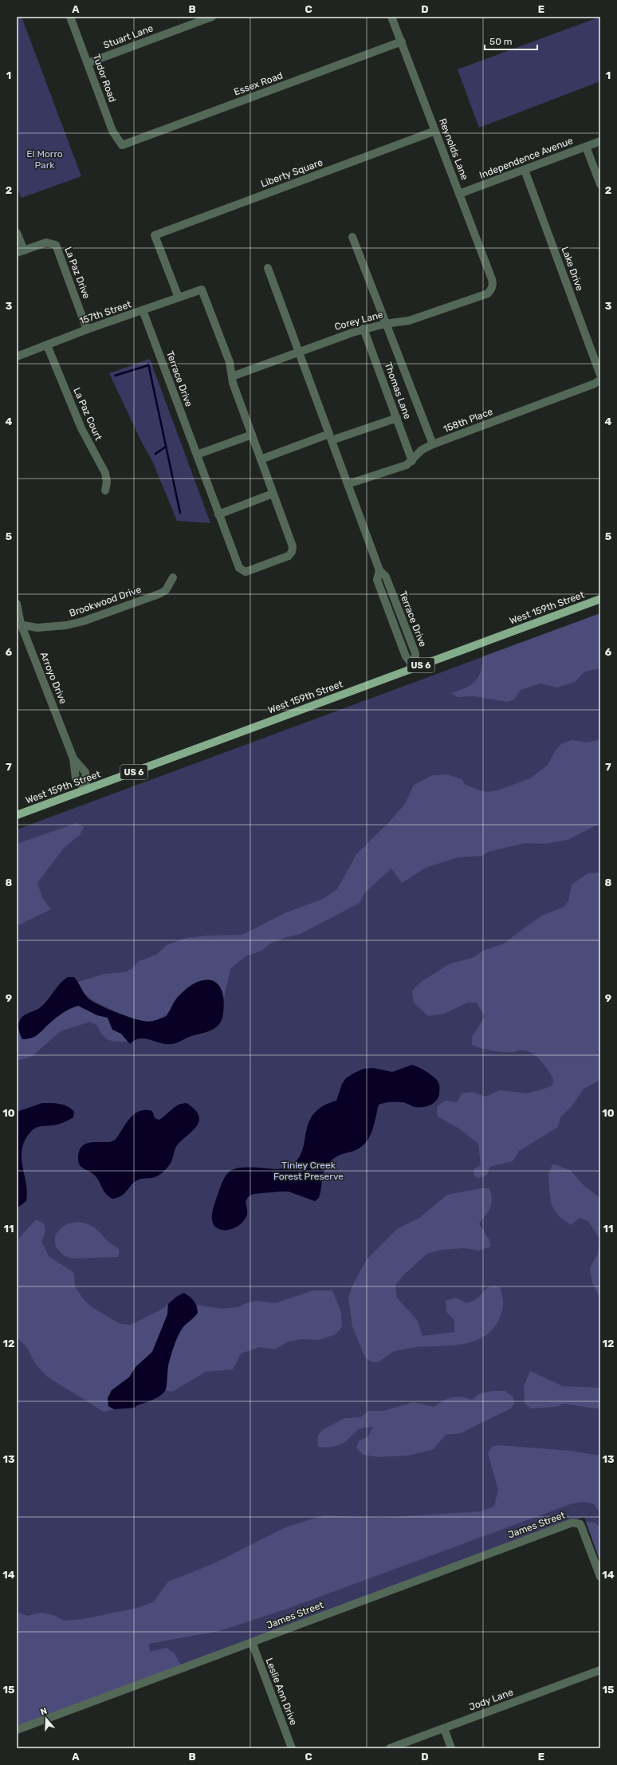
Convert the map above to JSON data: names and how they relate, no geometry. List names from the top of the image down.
{
  "streets": {
    "main road": ["West 159th Street", "US 6"],
    "street": [
      "Stuart Lane",
      "Tudor Road",
      "Essex Road",
      "Reynolds Lane",
      "Independence Avenue",
      "Liberty Square",
      "Lake Drive",
      "La Paz Drive",
      "157th Street",
      "Corey Lane",
      "Terrace Drive",
      "Thomas Lane",
      "La Paz Court",
      "158th Place",
      "Brookwood Drive",
      "Arroyo Drive",
      "James Street",
      "Leslie Ann Drive",
      "Jody Lane"
    ]
  },
  "crossings": [
    ["Stuart Lane", "Tudor Road"],
    ["Tudor Road", "Essex Road"],
    ["Essex Road", "Reynolds Lane"],
    ["Reynolds Lane", "Independence Avenue"],
    ["Reynolds Lane", "Liberty Square"],
    ["Reynolds Lane", "Corey Lane"],
    ["Independence Avenue", "Lake Drive"],
    ["Liberty Square", "157th Street"],
    ["La Paz Drive", "157th Street"],
    ["157th Street", "Terrace Drive"],
    ["157th Street", "La Paz Court"],
    ["Corey Lane", "Terrace Drive"],
    ["Corey Lane", "Thomas Lane"],
    ["Terrace Drive", "158th Place"],
    ["Terrace Drive", "West 159th Street"],
    ["Thomas Lane", "158th Place"],
    ["Brookwood Drive", "Arroyo Drive"],
    ["West 159th Street", "Arroyo Drive"],
    ["James Street", "Leslie Ann Drive"]
  ],
  "parks": ["El Morro Park", "Tinley Creek Forest Preserve"],
  "scale_bar": "50 m",
  "north": "top",
  "grid": {
    "columns": [
      "A",
      "B",
      "C",
      "D",
      "E"
    ],
    "rows": [
      "1",
      "2",
      "3",
      "4",
      "5",
      "6",
      "7",
      "8",
      "9",
      "10",
      "11",
      "12",
      "13",
      "14",
      "15"
    ]
  }
}
